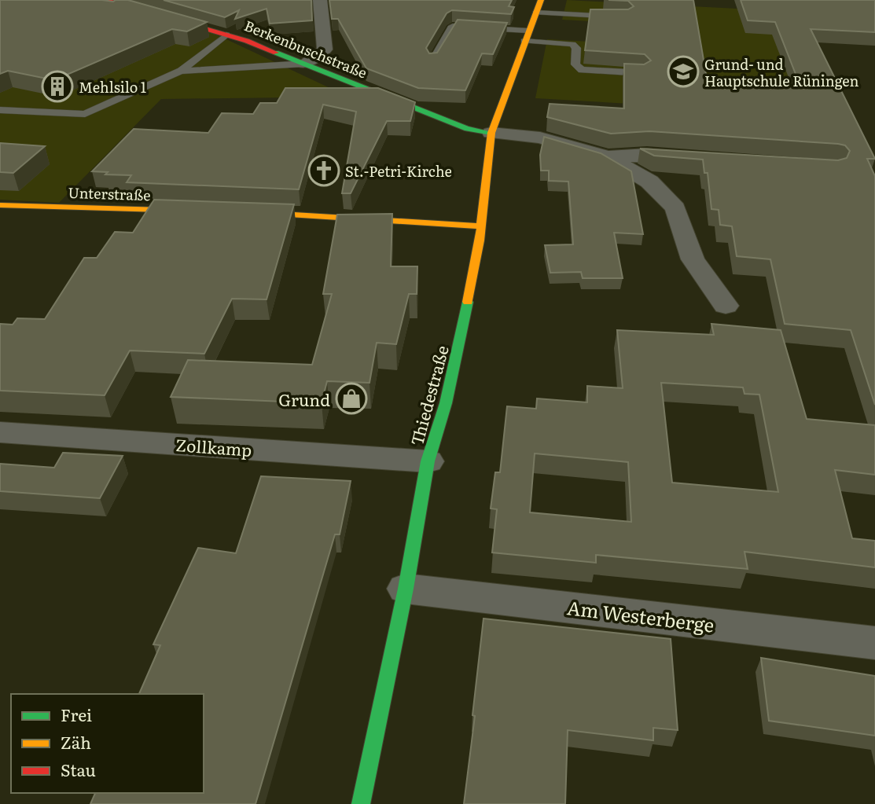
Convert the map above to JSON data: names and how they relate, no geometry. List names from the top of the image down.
{
  "streets": {
    "street": [
      "Berkenbuschstraße",
      "Unterstraße",
      "Thiedestraße",
      "Zollkamp",
      "Am Westerberge"
    ]
  },
  "crossings": [
    ["Berkenbuschstraße", "Thiedestraße"],
    ["Thiedestraße", "Zollkamp"],
    ["Thiedestraße", "Am Westerberge"]
  ],
  "places": {
    "school or university": ["Grund- und Hauptschule Rüningen"],
    "building": ["Mehlsilo 1"],
    "church": ["St.-Petri-Kirche"],
    "shop": ["Grund"]
  },
  "legend": ["Frei", "Zäh", "Stau"]
}
